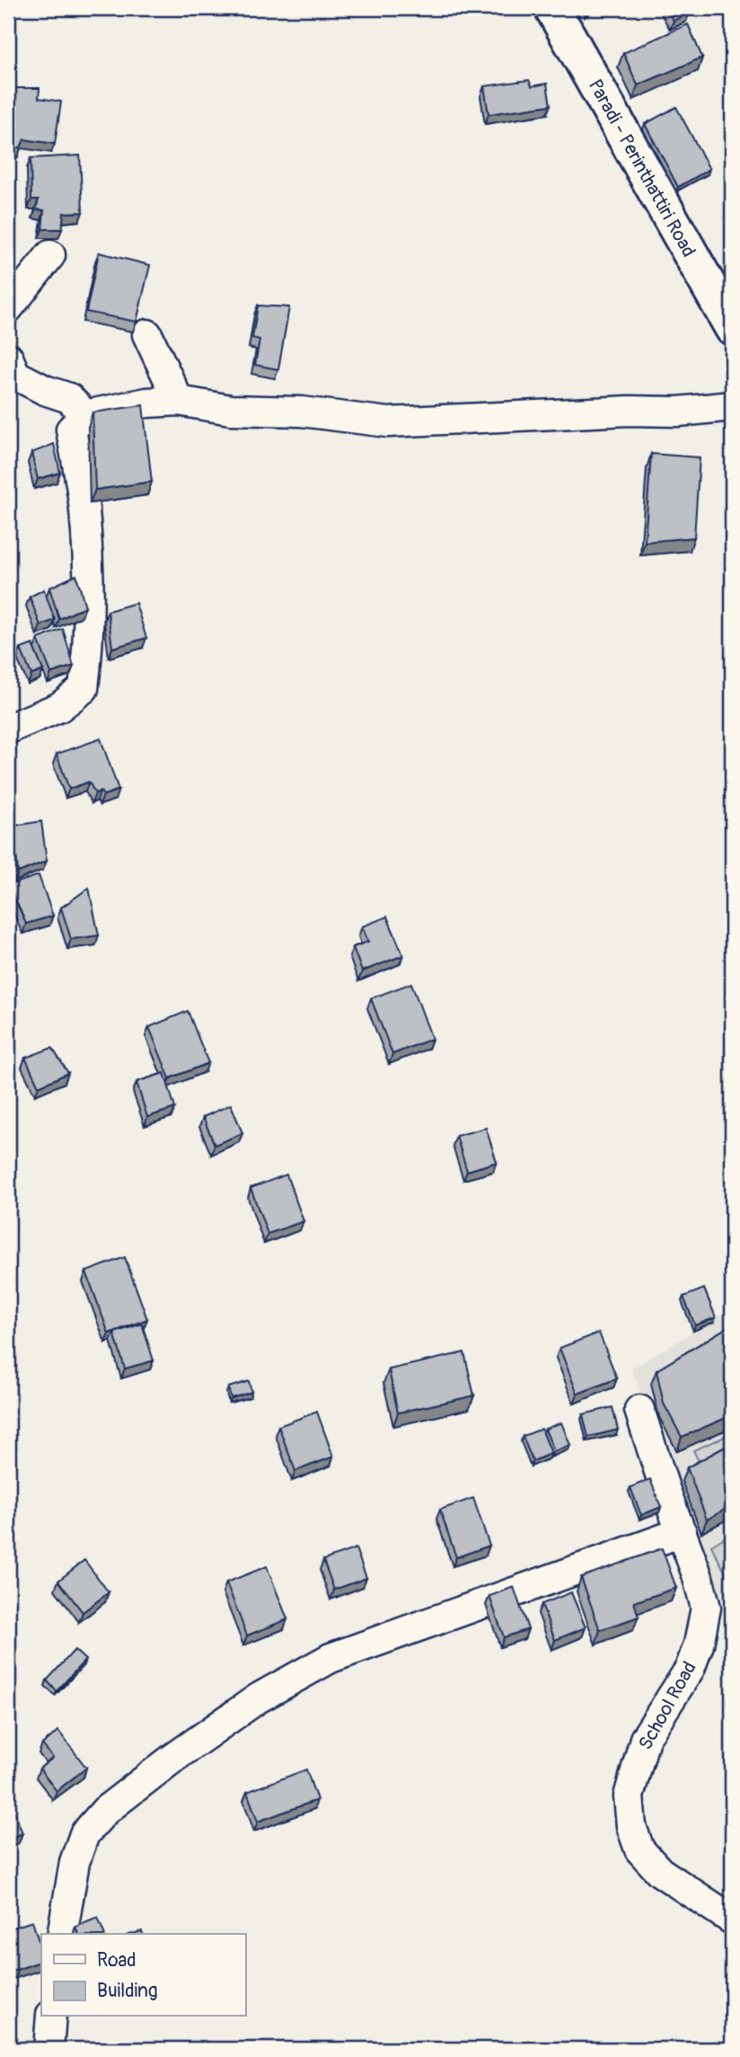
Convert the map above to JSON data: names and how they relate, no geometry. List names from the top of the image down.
{
  "streets": {
    "main road": ["Paradi - Perinthattiri Road"],
    "street": ["School Road"]
  },
  "legend": ["Road", "Building"]
}
